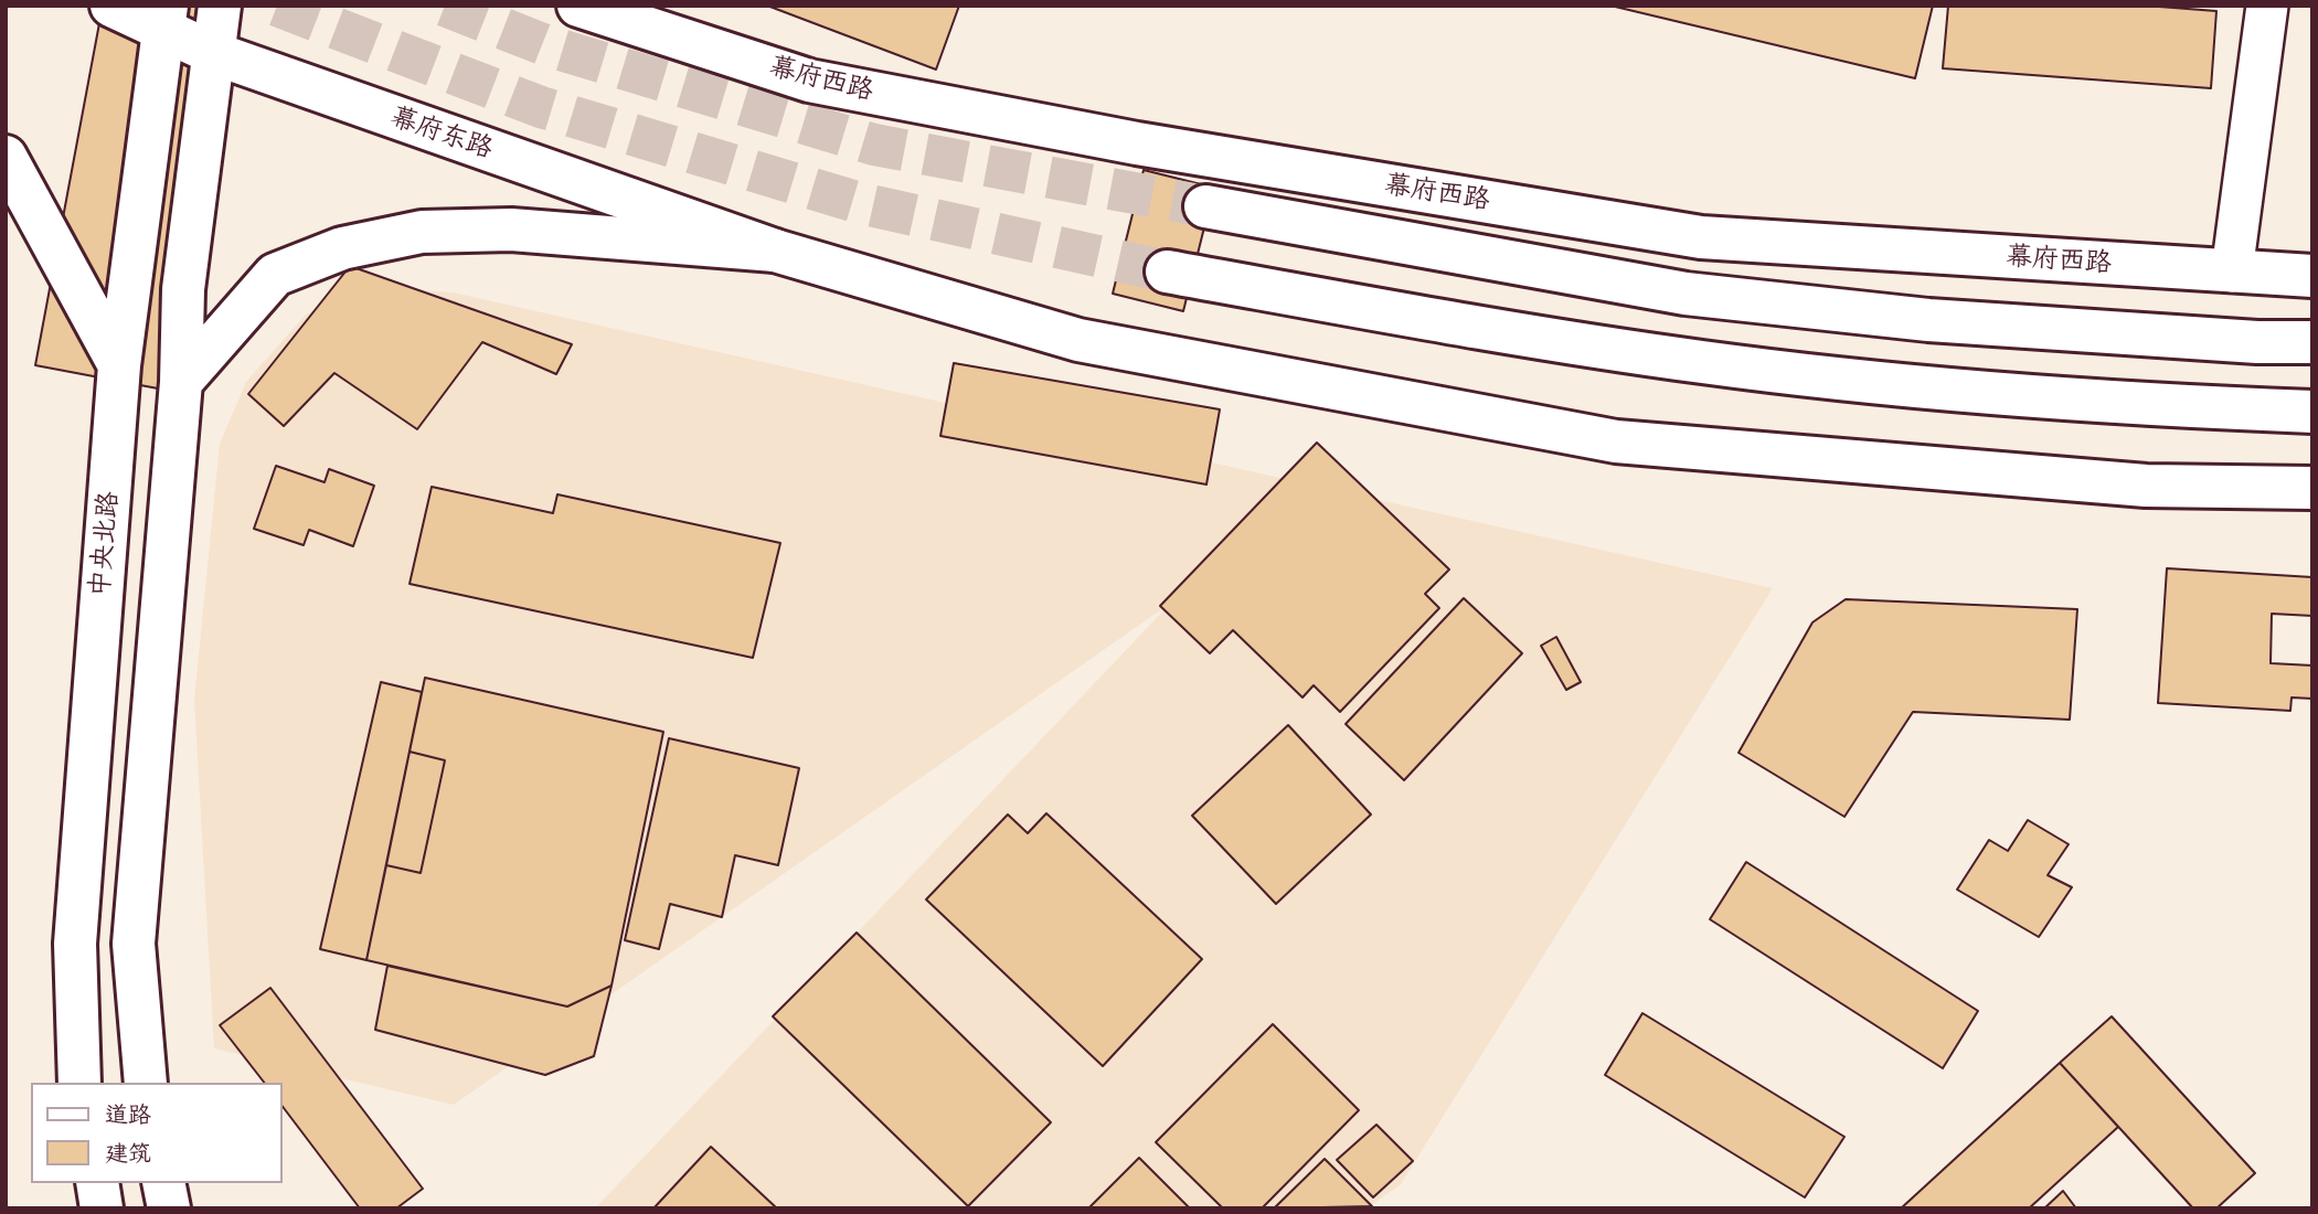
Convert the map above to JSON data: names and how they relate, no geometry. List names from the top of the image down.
{
  "streets": {
    "main road": ["幕府西路", "幕府东路", "中央北路"]
  },
  "crossings": [
    ["幕府东路", "中央北路"]
  ],
  "legend": ["道路", "建筑"]
}
